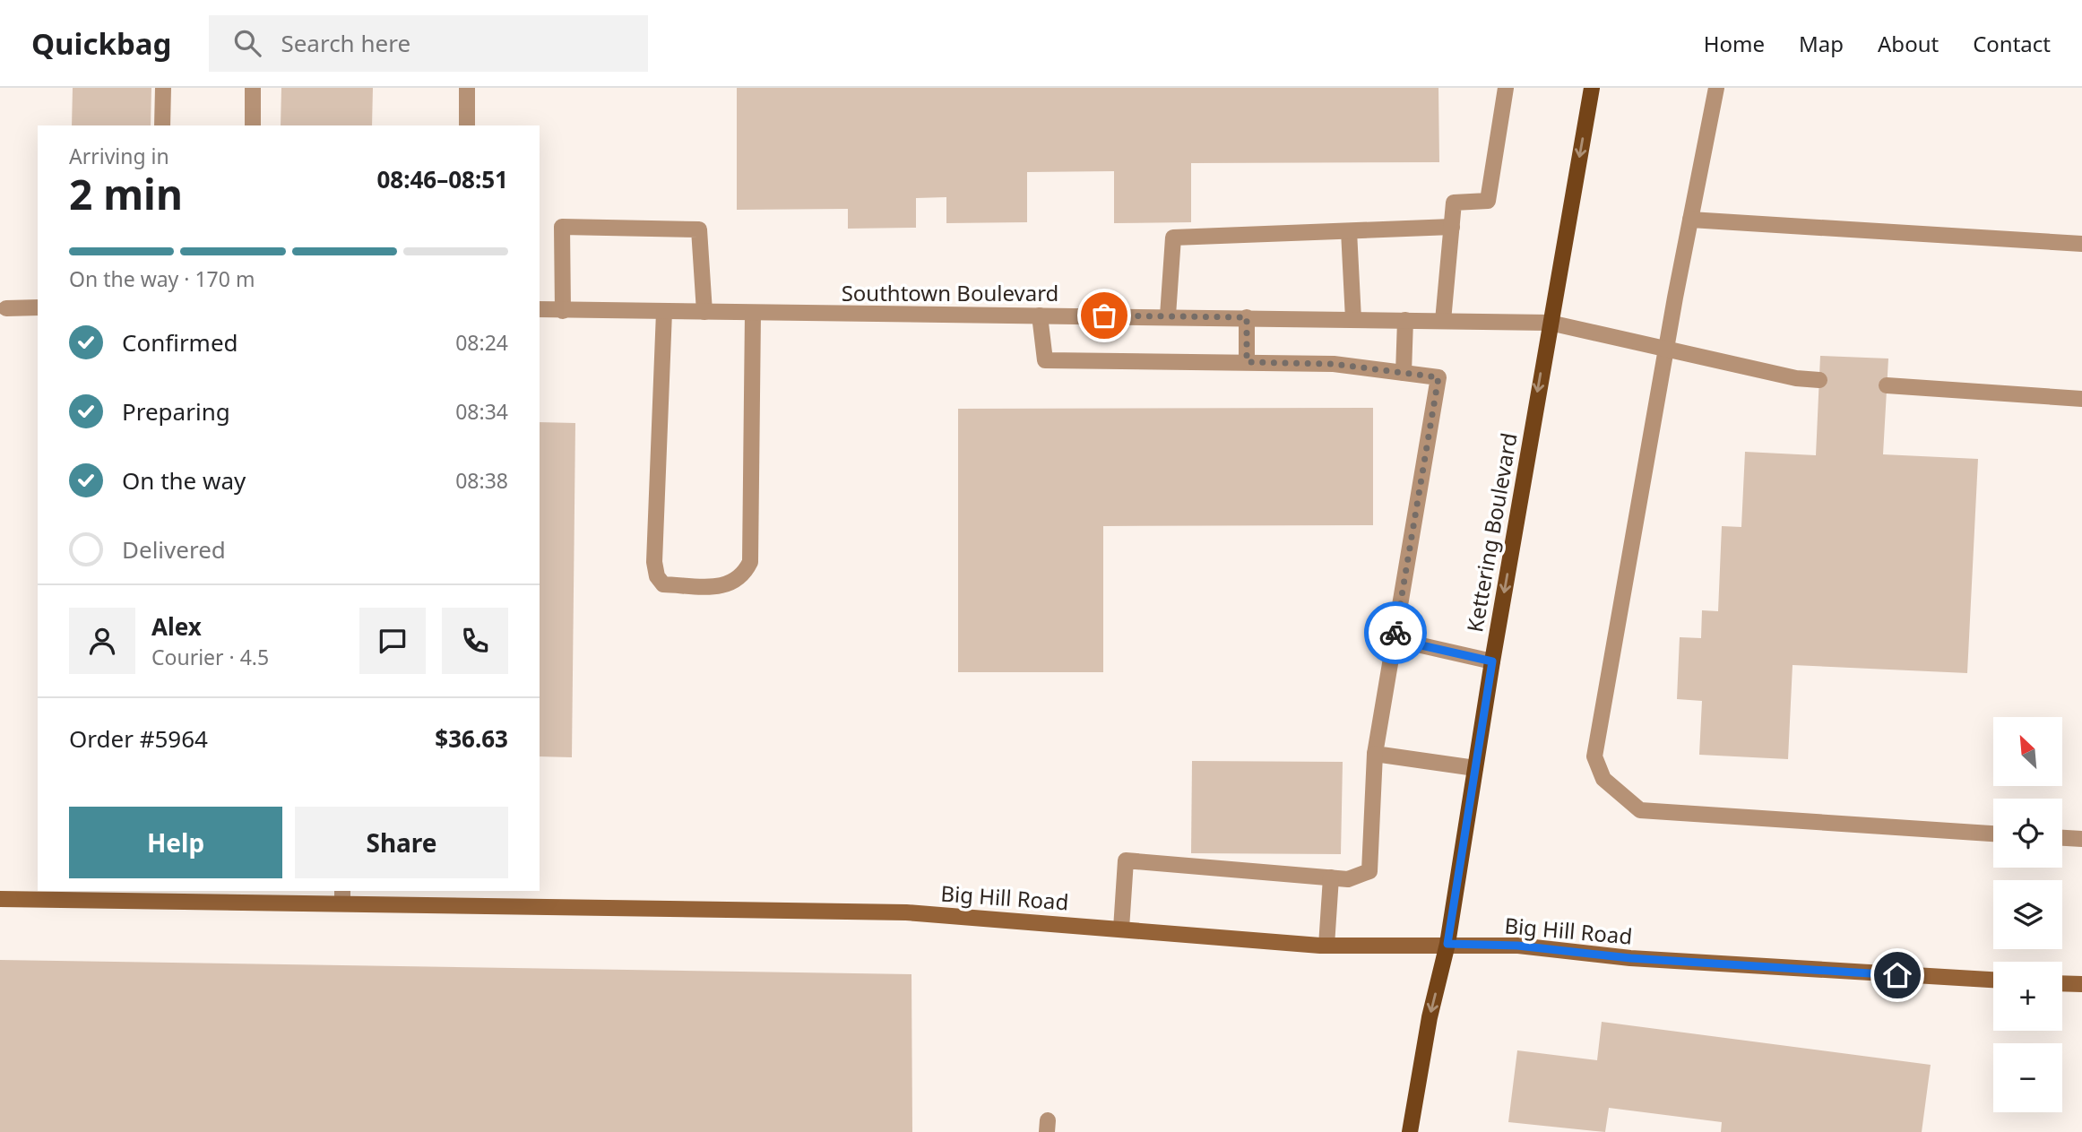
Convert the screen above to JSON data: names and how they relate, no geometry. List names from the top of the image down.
{
  "streets": {
    "main road": ["Kettering Boulevard"],
    "street": ["Southtown Boulevard", "Big Hill Road"]
  },
  "crossings": [
    ["Southtown Boulevard", "Kettering Boulevard"],
    ["Kettering Boulevard", "Big Hill Road"]
  ],
  "one_way": ["Kettering Boulevard"],
  "north": "top left",
  "page": {
    "header": "Quickbag",
    "search": "Search here",
    "nav": [
      "Home",
      "Map",
      "About",
      "Contact"
    ],
    "heading": ["2 min", "Arriving in", "08:46–08:51"],
    "panel": [
      "Alex",
      "Courier · 4.5",
      "Order #5964",
      "$36.63"
    ],
    "bar": "On the way · 170 m",
    "list": [
      ["Confirmed", "08:24"],
      ["Preparing", "08:34"],
      ["On the way", "08:38"],
      "Delivered"
    ],
    "map_buttons": ["+", "−"],
    "buttons": ["Help", "Share"]
  }
}
